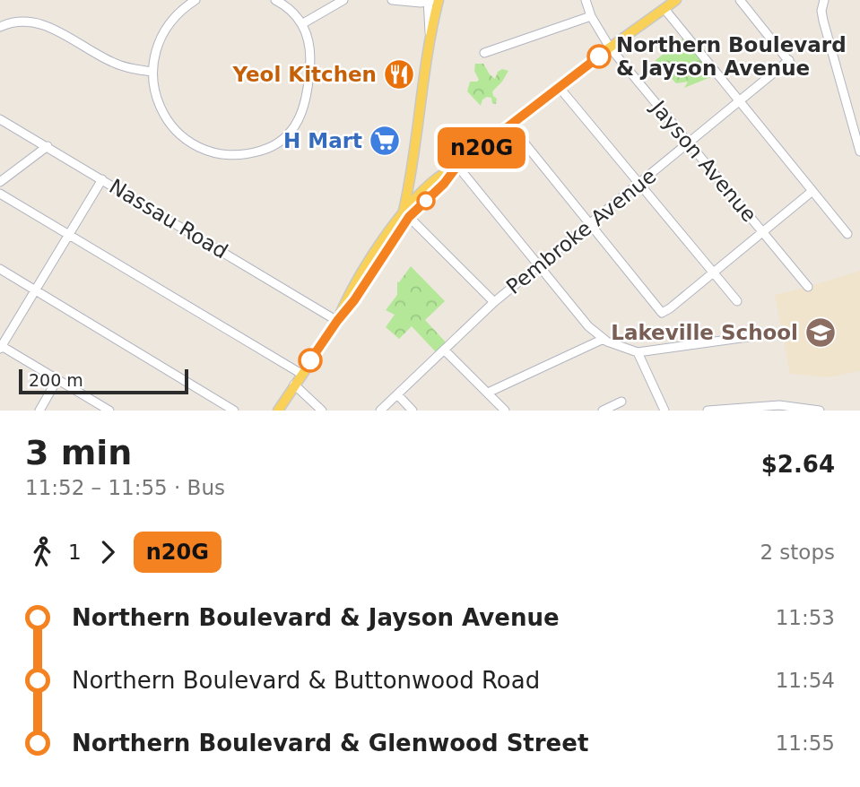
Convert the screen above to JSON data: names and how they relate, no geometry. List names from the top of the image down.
{
  "streets": {
    "street": ["Jayson Avenue", "Nassau Road", "Pembroke Avenue"]
  },
  "crossings": [
    ["Jayson Avenue", "Pembroke Avenue"]
  ],
  "places": {
    "other": ["Northern Boulevard & Jayson Avenue"],
    "restaurant": ["Yeol Kitchen"],
    "supermarket": ["H Mart"],
    "school or university": ["Lakeville School"]
  },
  "lines": ["bus line n20G"],
  "scale_bar": "200 m",
  "page": {
    "on_map": "n20G",
    "scale": "200 m",
    "heading": ["3 min", "11:52 – 11:55 · Bus", "$2.64"],
    "legs": ["1", "n20G", "2 stops"],
    "list": [
      {
        "name": "Northern Boulevard & Jayson Avenue",
        "value": "11:53"
      },
      {
        "name": "Northern Boulevard & Buttonwood Road",
        "value": "11:54"
      },
      {
        "name": "Northern Boulevard & Glenwood Street",
        "value": "11:55"
      }
    ]
  }
}
